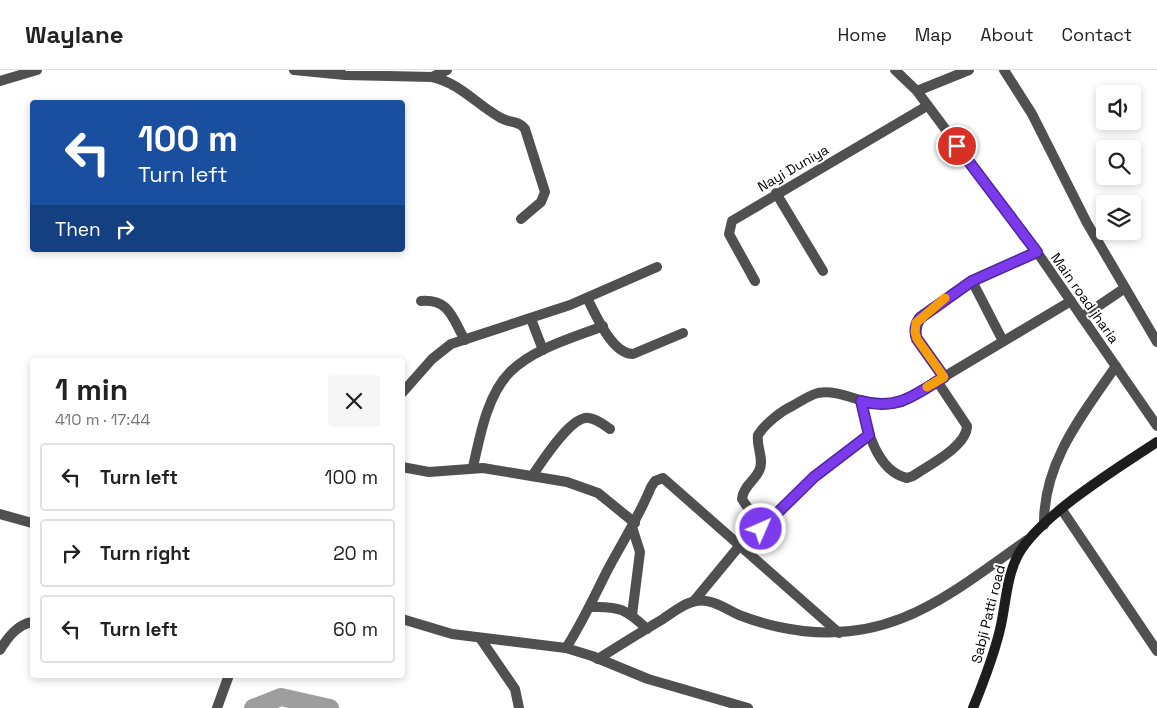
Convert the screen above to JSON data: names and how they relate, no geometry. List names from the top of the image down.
{
  "streets": {
    "main road": ["Sabji Patti road"],
    "street": ["Nayi Duniya", "Main road jharia"]
  },
  "crossings": [
    ["Nayi Duniya", "Main road jharia"]
  ],
  "page": {
    "header": "Waylane",
    "nav": [
      "Home",
      "Map",
      "About",
      "Contact"
    ],
    "turn": ["100 m", "Turn left"],
    "then": "Then",
    "heading": ["1 min", "410 m · 17:44"],
    "list": [
      {
        "name": "Turn left",
        "value": "100 m"
      },
      {
        "name": "Turn right",
        "value": "20 m"
      },
      {
        "name": "Turn left",
        "value": "60 m"
      }
    ]
  }
}
